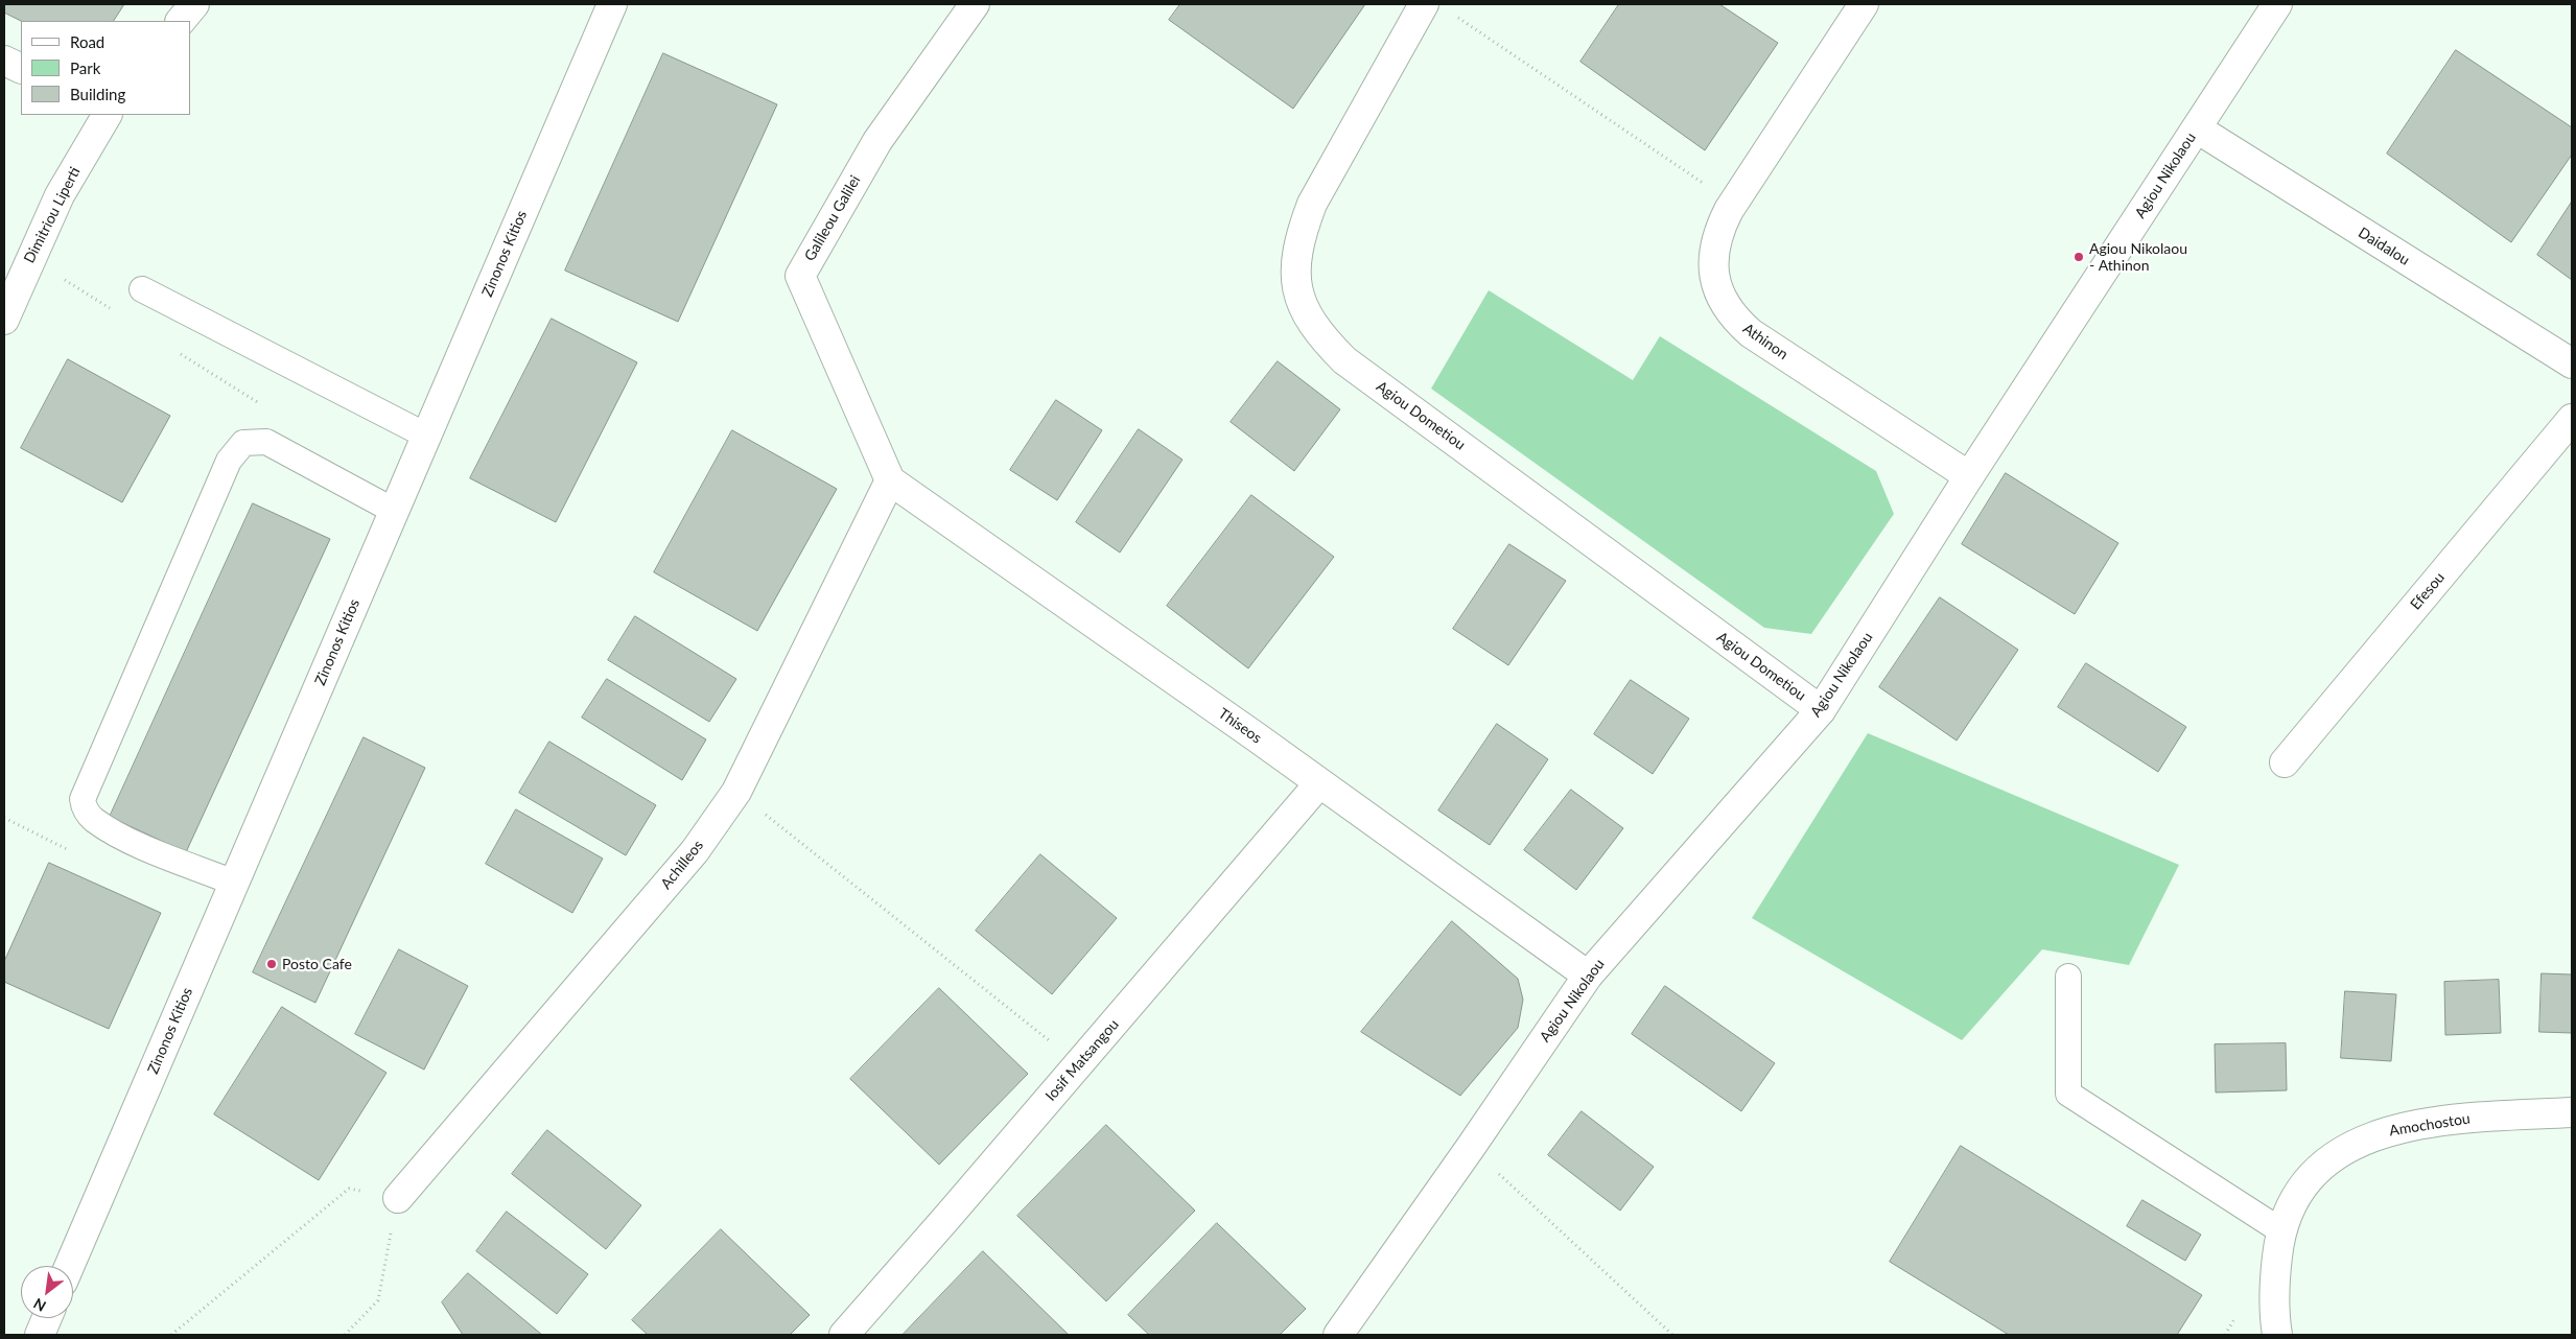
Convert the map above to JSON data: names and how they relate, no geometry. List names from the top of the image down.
{
  "streets": {
    "street": [
      "Agiou Nikolaou",
      "Dimitriou Liperti",
      "Galileou Galilei",
      "Daidalou",
      "Zinonos Kitios",
      "Athinon",
      "Agiou Dometiou",
      "Efesou",
      "Thiseos",
      "Achilleos",
      "Iosif Matsangou",
      "Amochostou"
    ]
  },
  "crossings": [
    ["Agiou Nikolaou", "Daidalou"],
    ["Agiou Nikolaou", "Athinon"],
    ["Agiou Nikolaou", "Agiou Dometiou"],
    ["Agiou Nikolaou", "Thiseos"],
    ["Galileou Galilei", "Thiseos"],
    ["Galileou Galilei", "Achilleos"],
    ["Thiseos", "Achilleos"],
    ["Thiseos", "Iosif Matsangou"]
  ],
  "places": ["Agiou Nikolaou - Athinon", "Posto Cafe"],
  "legend": ["Road", "Park", "Building"],
  "north": "bottom left"
}
